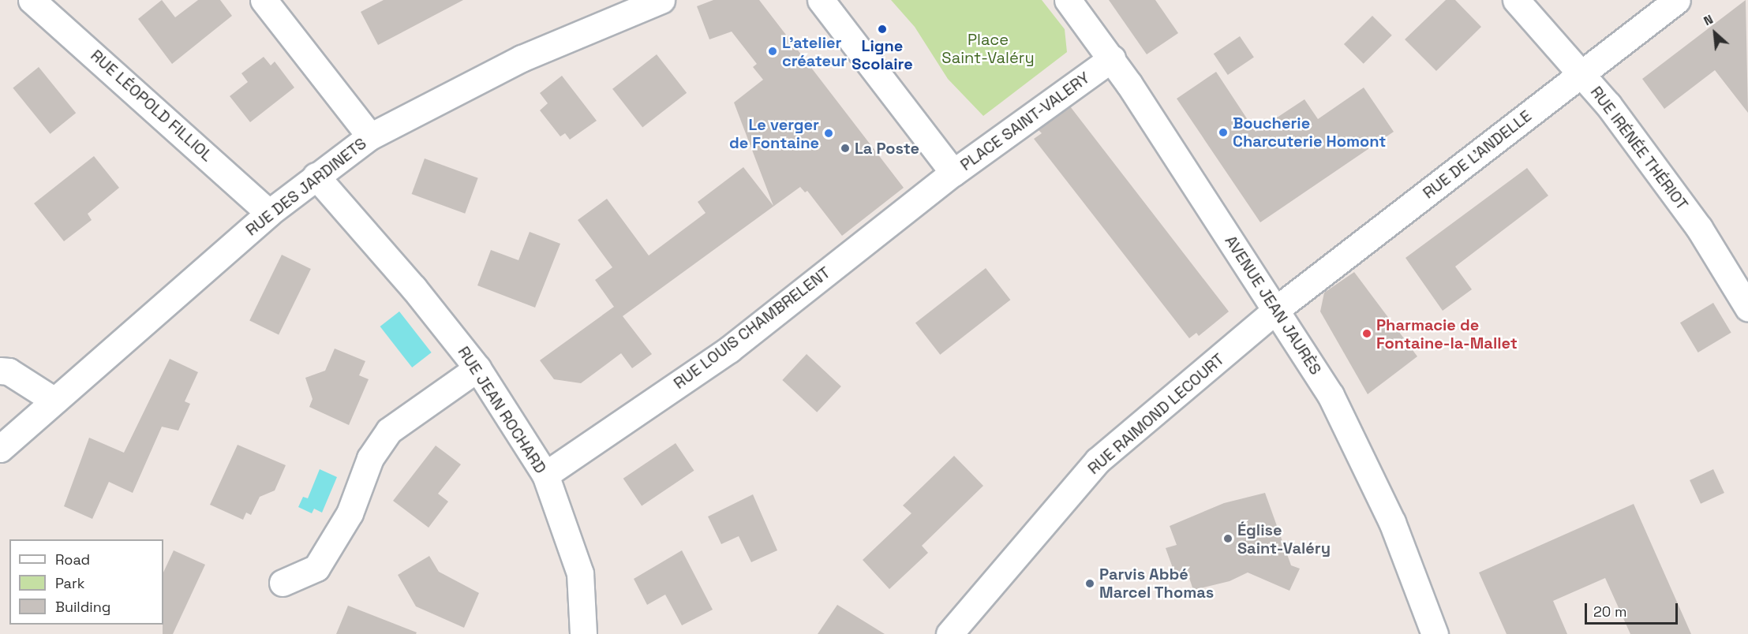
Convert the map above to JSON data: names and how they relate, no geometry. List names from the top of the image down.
{
  "streets": {
    "street": [
      "RUE LÉOPOLD FILLIOL",
      "PLACE SAINT-VALERY",
      "RUE IRÉNÉE THÉRIOT",
      "RUE DE L'ANDELLE",
      "RUE DES JARDINETS",
      "AVENUE JEAN JAURÈS",
      "RUE LOUIS CHAMBRELENT",
      "RUE JEAN ROCHARD",
      "RUE RAIMOND LECOURT"
    ]
  },
  "crossings": [
    ["RUE LÉOPOLD FILLIOL", "RUE DES JARDINETS"],
    ["PLACE SAINT-VALERY", "AVENUE JEAN JAURÈS"],
    ["PLACE SAINT-VALERY", "RUE LOUIS CHAMBRELENT"],
    ["RUE IRÉNÉE THÉRIOT", "RUE DE L'ANDELLE"],
    ["RUE DE L'ANDELLE", "AVENUE JEAN JAURÈS"],
    ["RUE DE L'ANDELLE", "RUE RAIMOND LECOURT"],
    ["RUE DES JARDINETS", "RUE JEAN ROCHARD"],
    ["AVENUE JEAN JAURÈS", "RUE RAIMOND LECOURT"],
    ["RUE LOUIS CHAMBRELENT", "RUE JEAN ROCHARD"]
  ],
  "parks": ["Place Saint-Valéry"],
  "places": [
    "Ligne Scolaire",
    "L'atelier créateur",
    "Boucherie Charcuterie Homont",
    "Le verger de Fontaine",
    "La Poste",
    "Pharmacie de Fontaine-la-Mallet",
    "Église Saint-Valéry",
    "Parvis Abbé Marcel Thomas"
  ],
  "legend": ["Road", "Park", "Building"],
  "scale_bar": "20 m",
  "north": "top left"
}
